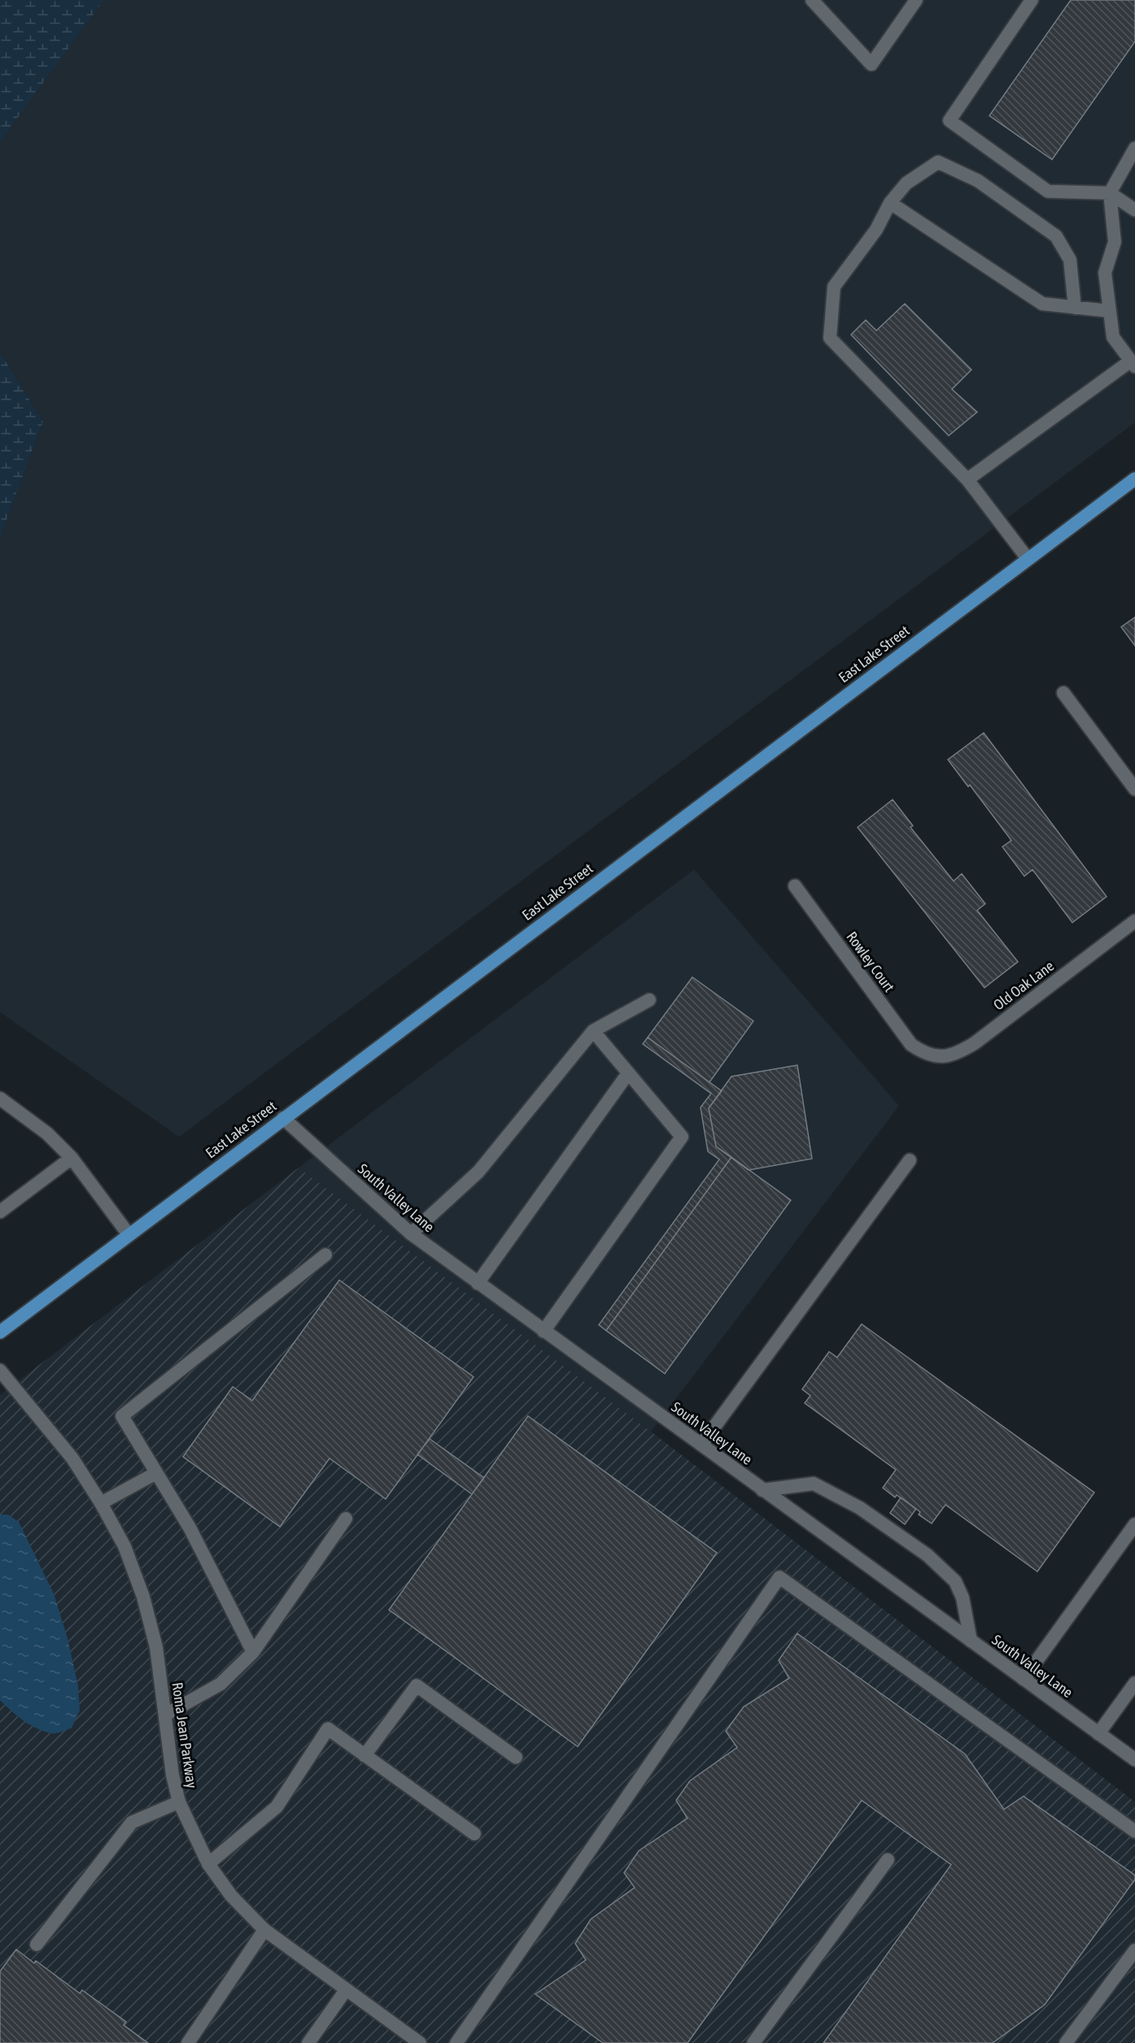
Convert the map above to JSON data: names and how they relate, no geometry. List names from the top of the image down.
{
  "streets": {
    "highway": ["East Lake Street"],
    "street": [
      "Rowley Court",
      "Old Oak Lane",
      "South Valley Lane",
      "Roma Jean Parkway"
    ]
  },
  "crossings": [
    ["East Lake Street", "South Valley Lane"],
    ["Rowley Court", "Old Oak Lane"]
  ]
}
